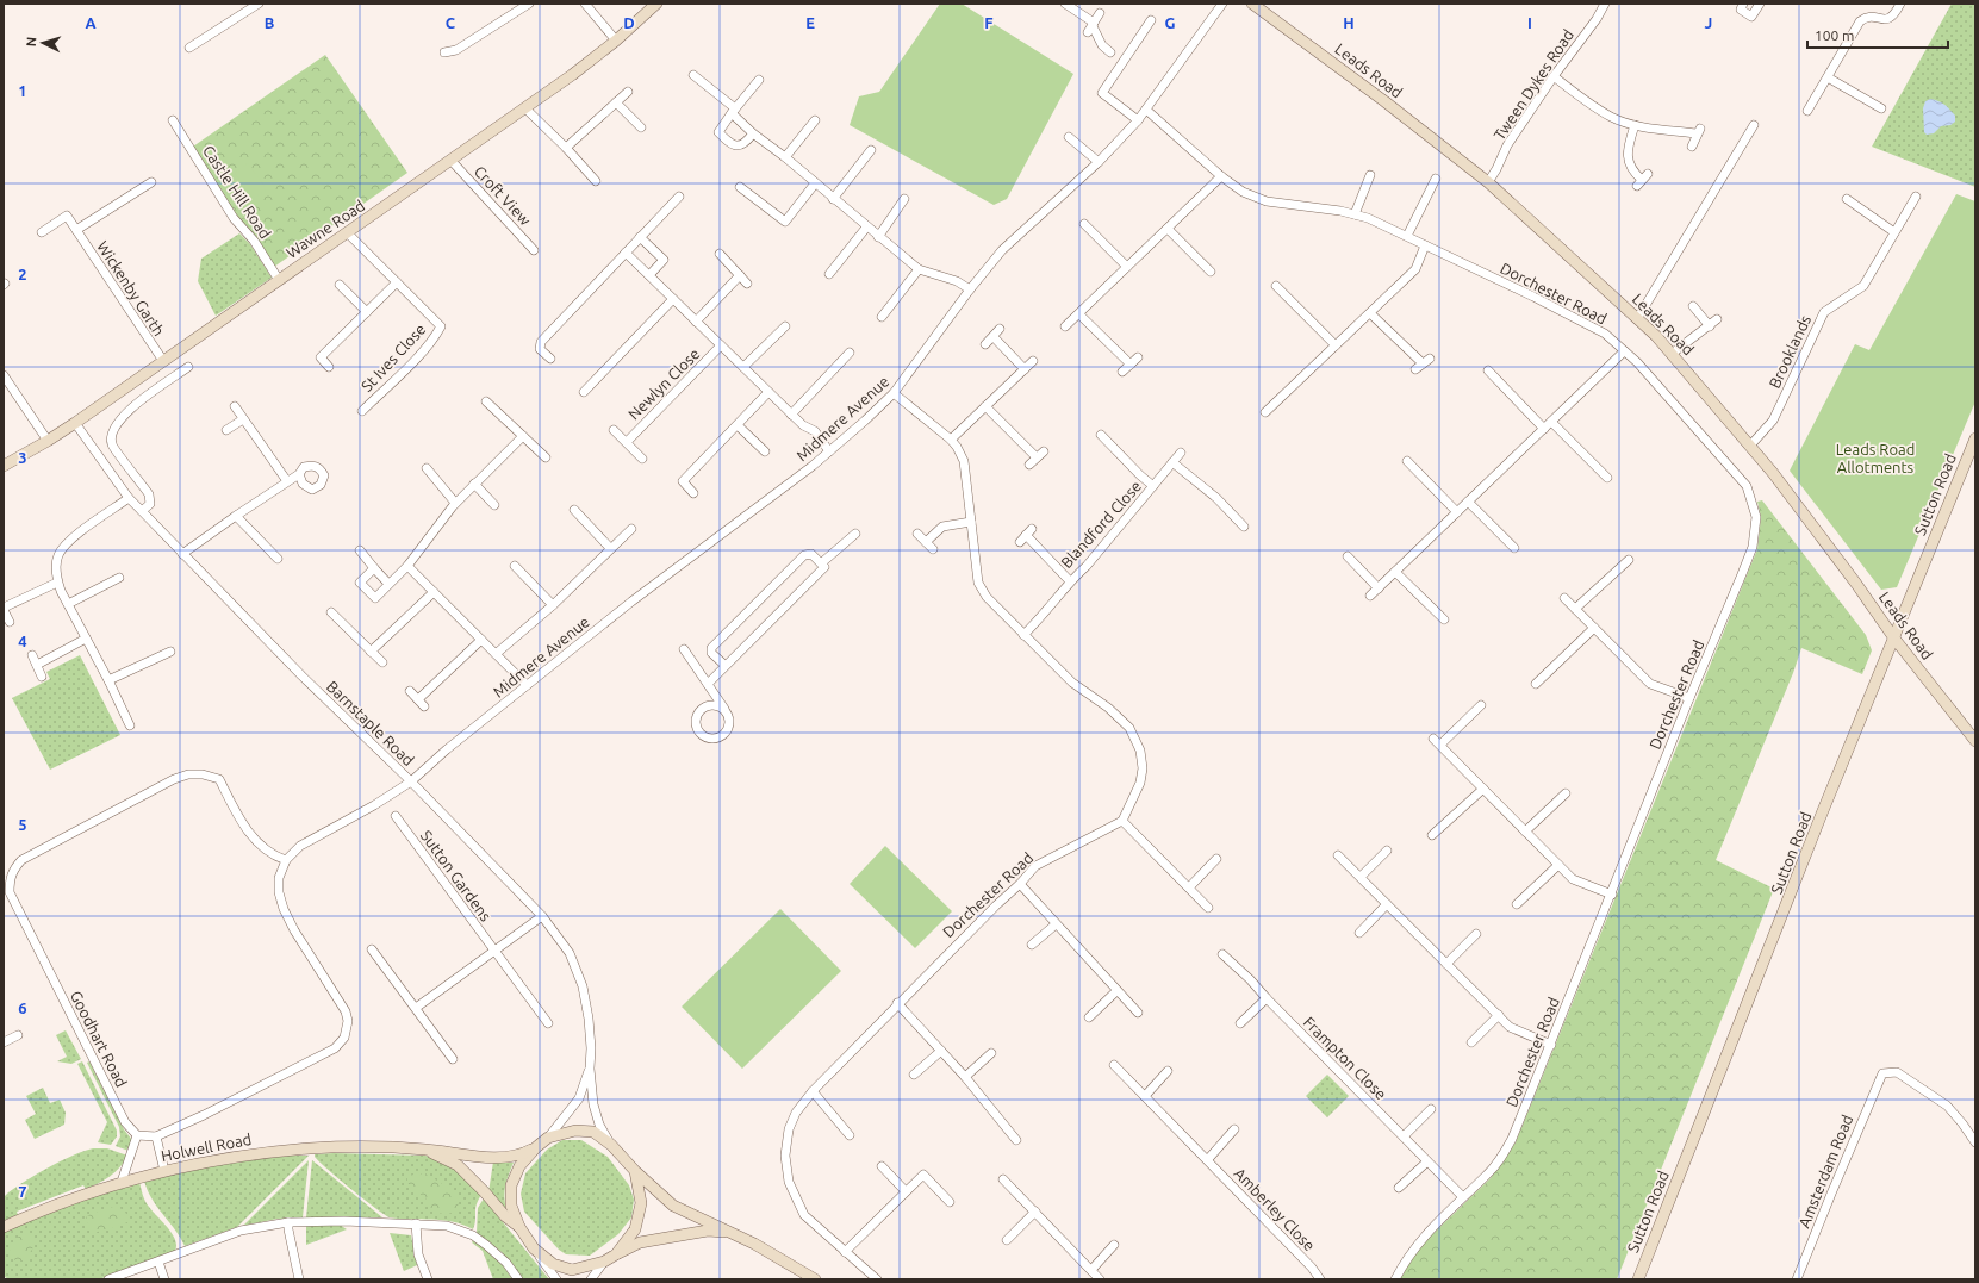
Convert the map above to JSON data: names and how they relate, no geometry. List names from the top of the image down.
{
  "streets": {
    "street": [
      "Leads Road",
      "Tween Dykes Road",
      "Castle Hill Road",
      "Croft View",
      "Wawne Road",
      "Wickenby Garth",
      "Dorchester Road",
      "Brooklands",
      "St Ives Close",
      "Newlyn Close",
      "Midmere Avenue",
      "Sutton Road",
      "Blandford Close",
      "Barnstaple Road",
      "Sutton Gardens",
      "Goodhart Road",
      "Frampton Close",
      "Holwell Road",
      "Amsterdam Road",
      "Amberley Close"
    ]
  },
  "crossings": [
    ["Leads Road", "Tween Dykes Road"],
    ["Leads Road", "Brooklands"],
    ["Leads Road", "Sutton Road"],
    ["Castle Hill Road", "Wawne Road"],
    ["Croft View", "Wawne Road"],
    ["Wawne Road", "Wickenby Garth"],
    ["Wawne Road", "St Ives Close"],
    ["Wawne Road", "Barnstaple Road"],
    ["Dorchester Road", "Midmere Avenue"],
    ["Dorchester Road", "Frampton Close"],
    ["Newlyn Close", "Midmere Avenue"],
    ["Midmere Avenue", "Barnstaple Road"],
    ["Barnstaple Road", "Holwell Road"]
  ],
  "parks": ["Leads Road Allotments"],
  "scale_bar": "100 m",
  "north": "left",
  "grid": {
    "columns": [
      "A",
      "B",
      "C",
      "D",
      "E",
      "F",
      "G",
      "H",
      "I",
      "J"
    ],
    "rows": [
      "1",
      "2",
      "3",
      "4",
      "5",
      "6",
      "7"
    ]
  }
}
